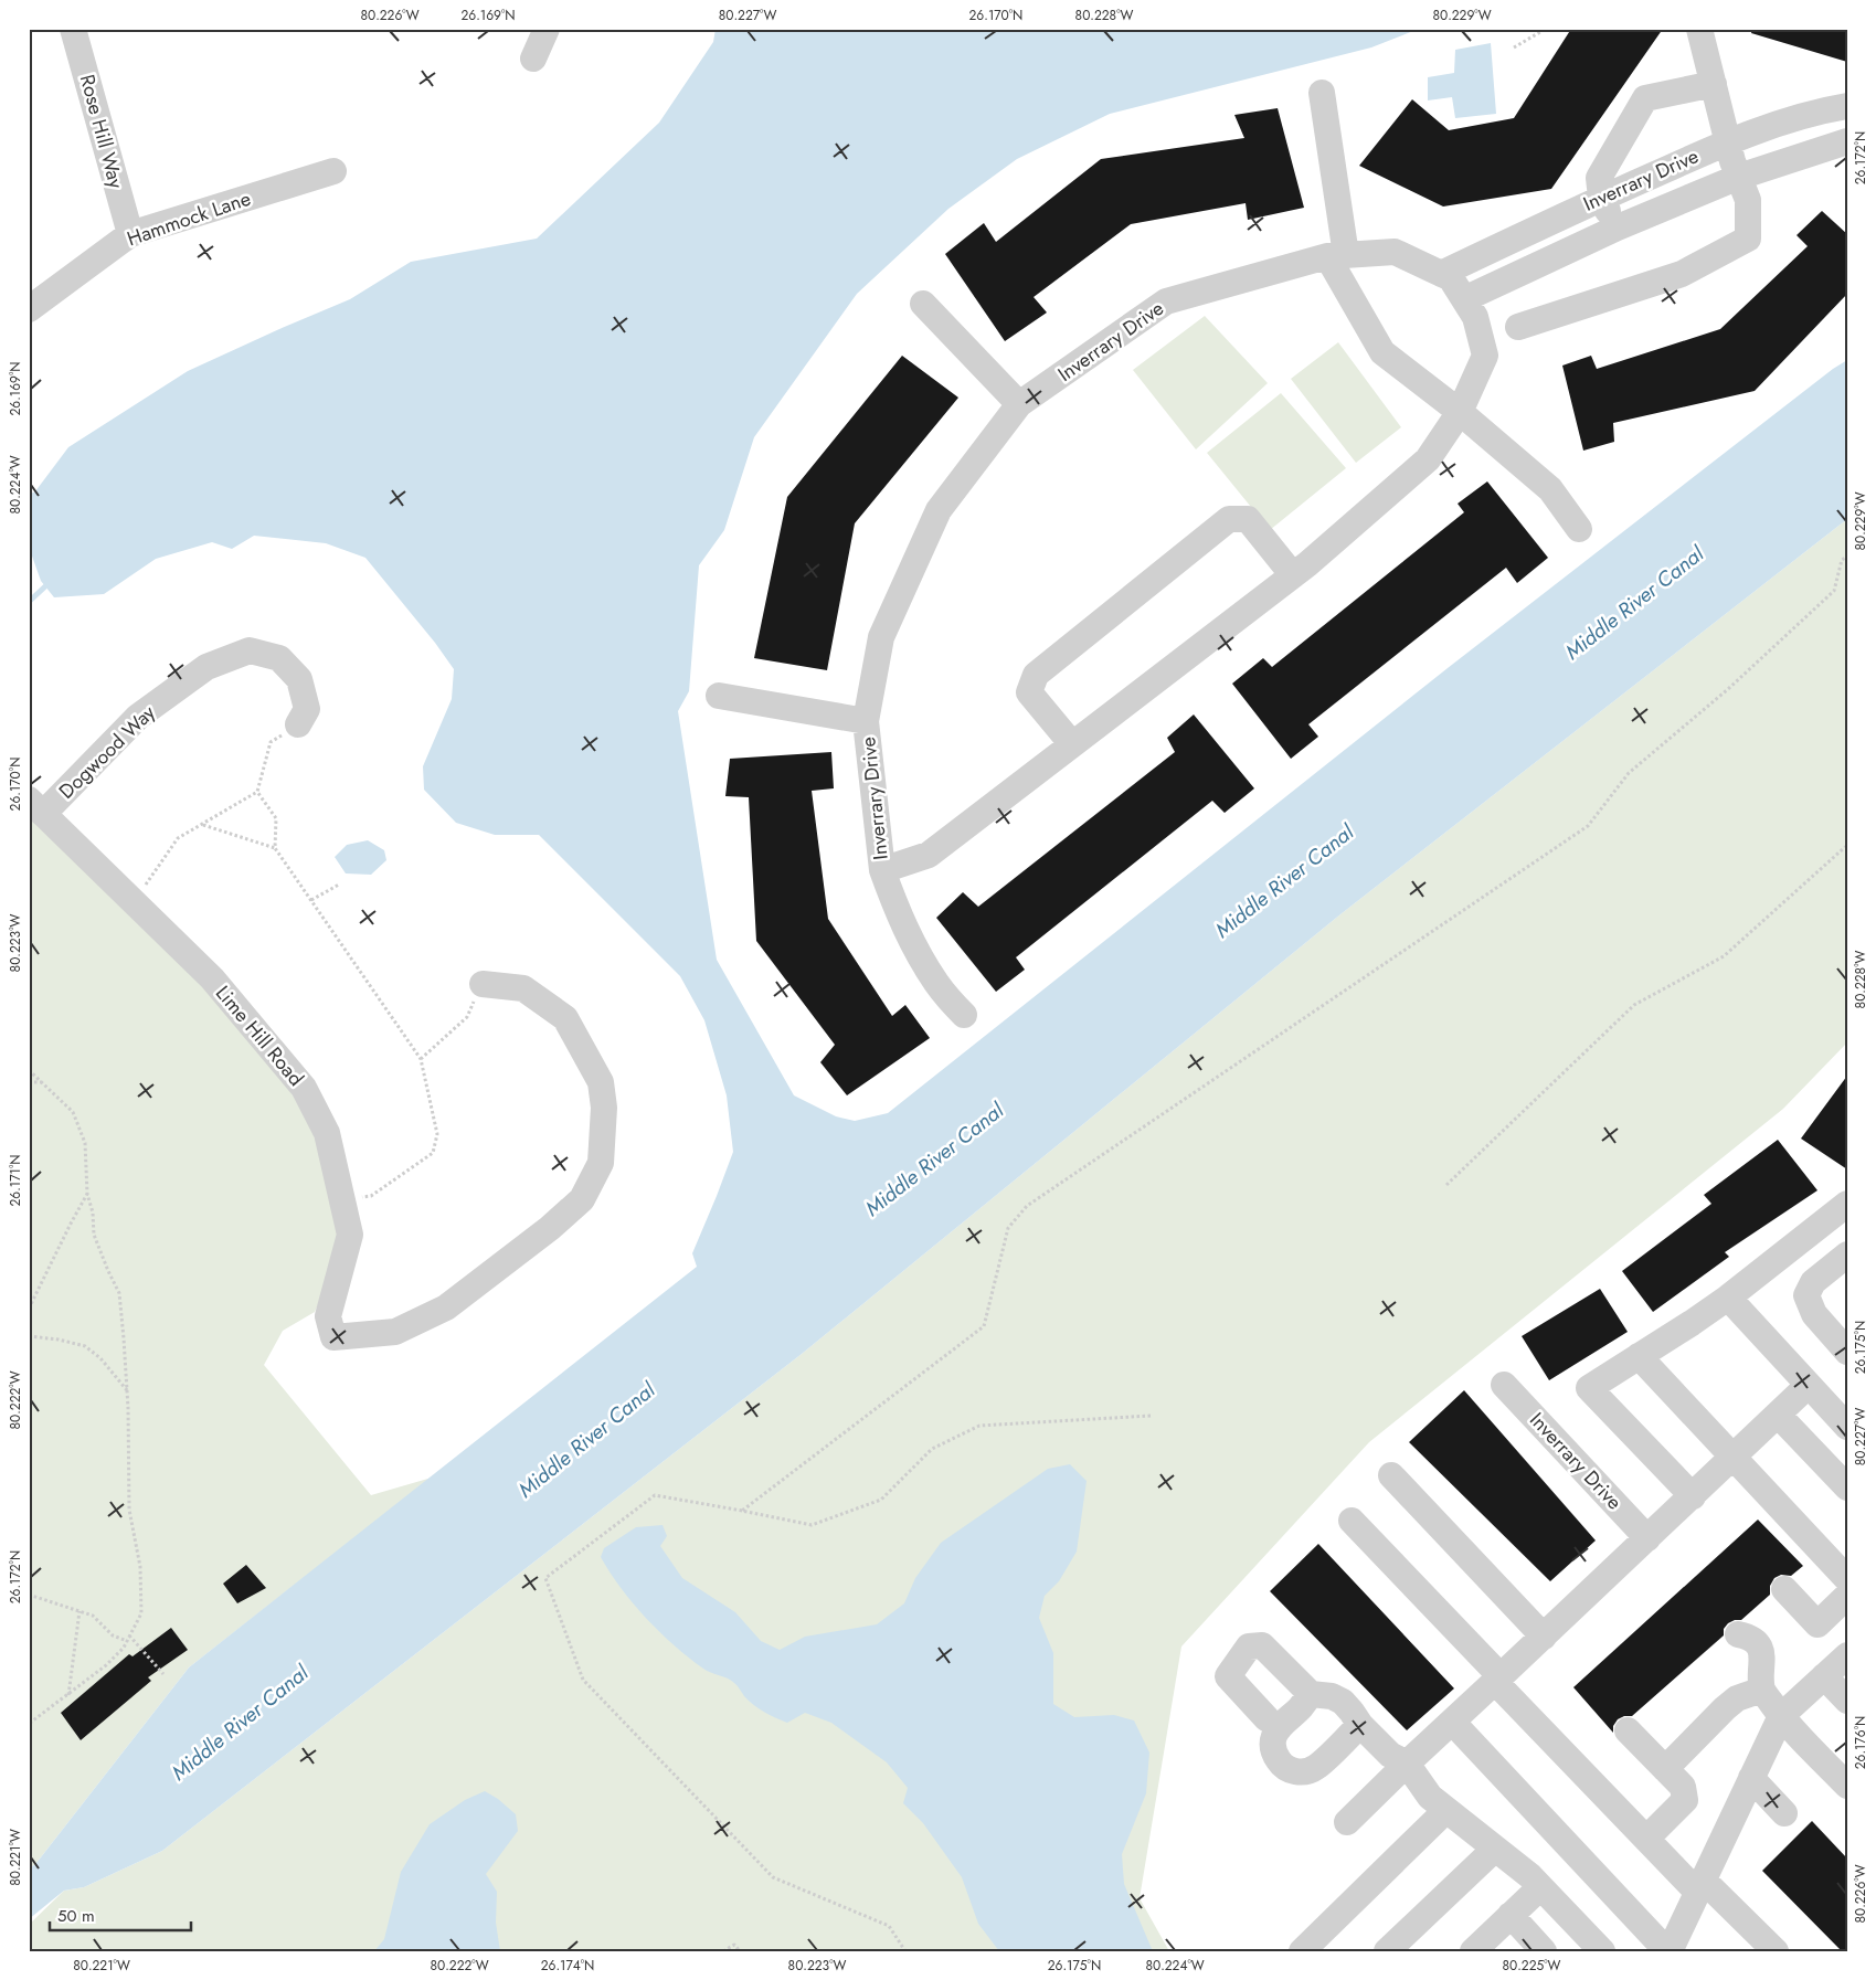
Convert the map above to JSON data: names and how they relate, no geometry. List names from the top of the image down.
{
  "streets": {
    "street": [
      "Rose Hill Way",
      "Inverrary Drive",
      "Hammock Lane",
      "Dogwood Way",
      "Lime Hill Road"
    ]
  },
  "crossings": [
    ["Rose Hill Way", "Hammock Lane"],
    ["Dogwood Way", "Lime Hill Road"]
  ],
  "water": ["Middle River Canal"],
  "scale_bar": "50 m",
  "coordinates": [
    "80.226°W",
    "26.169°N",
    "80.227°W",
    "26.170°N",
    "80.228°W",
    "80.229°W",
    "26.172°N",
    "80.224°W",
    "80.223°W",
    "26.171°N",
    "26.175°N",
    "80.222°W",
    "26.176°N",
    "80.221°W",
    "26.174°N",
    "80.225°W"
  ]
}
